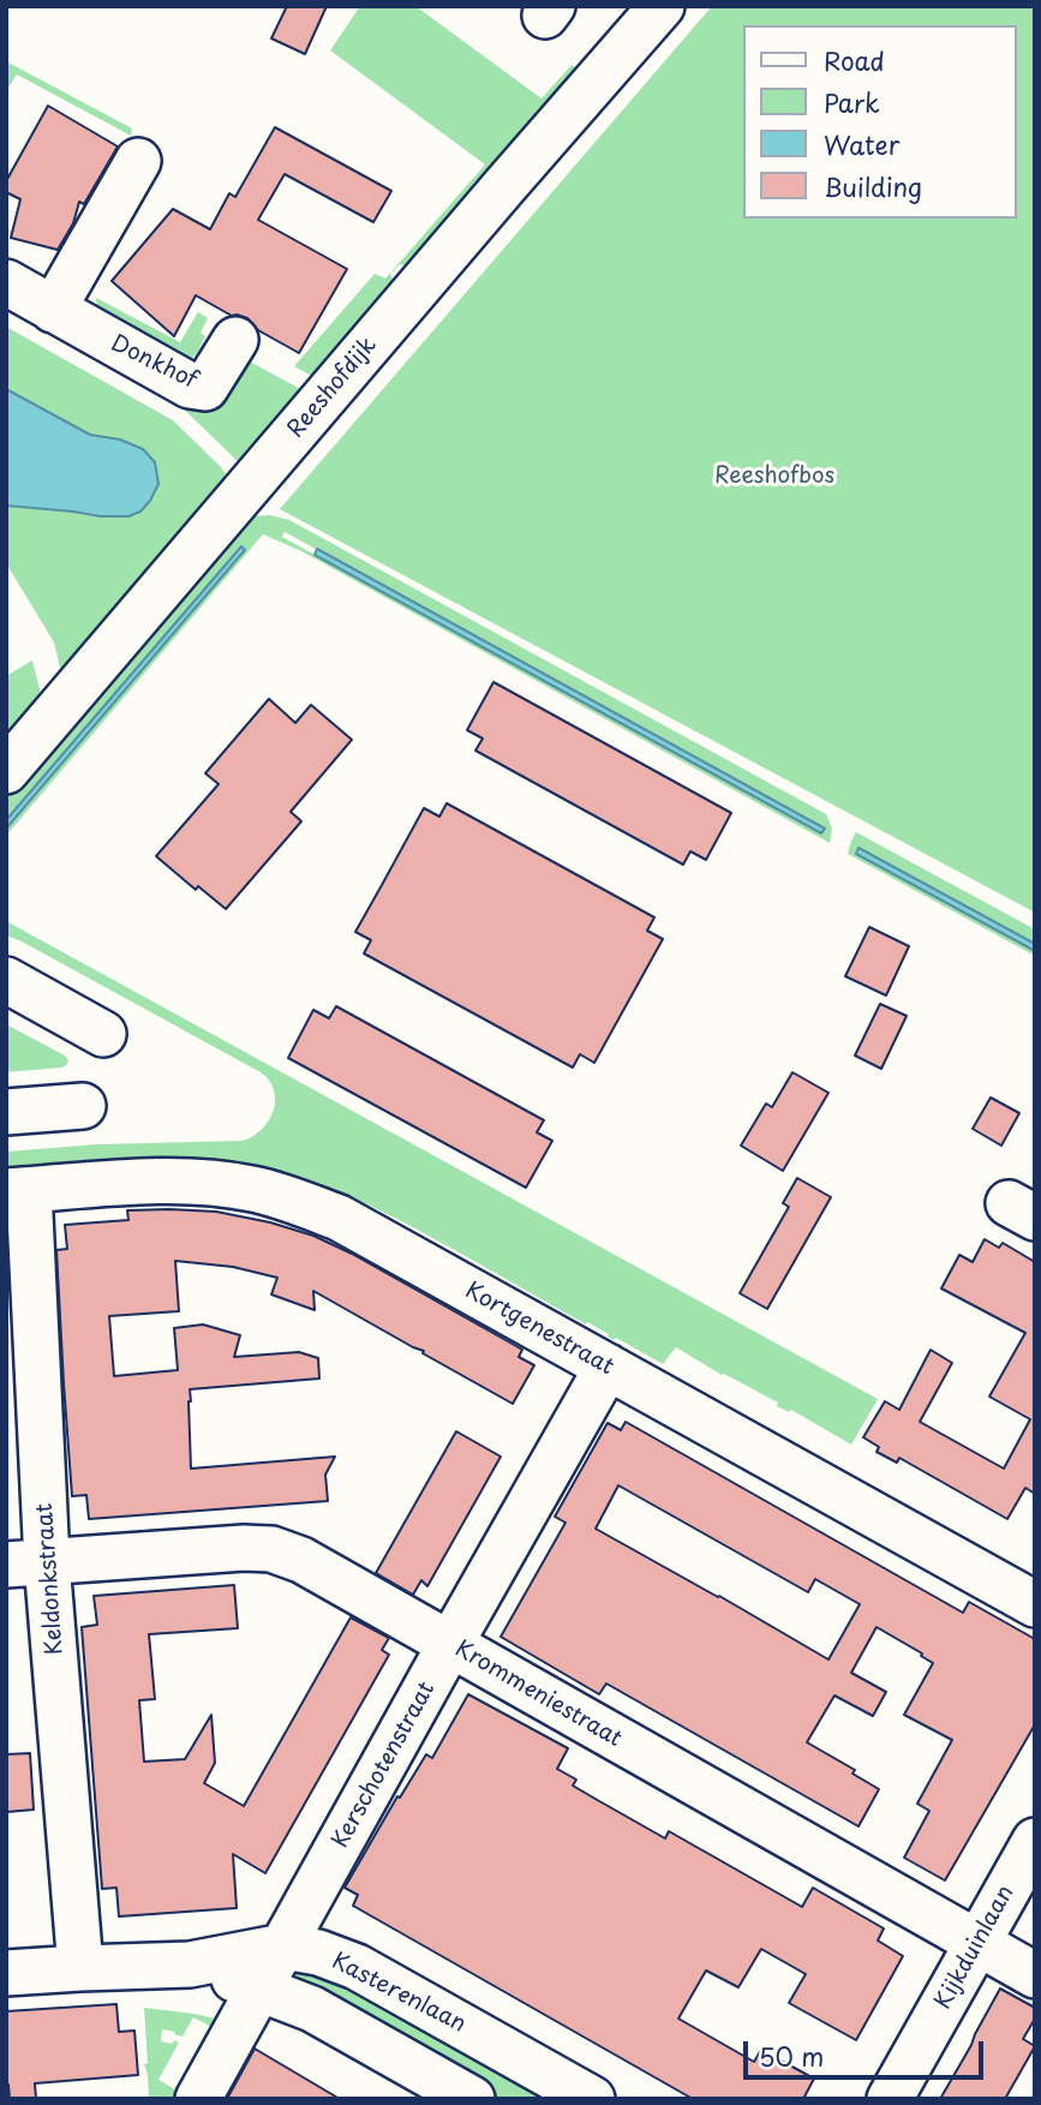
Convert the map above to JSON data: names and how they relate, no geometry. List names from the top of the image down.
{
  "streets": {
    "street": [
      "Donkhof",
      "Reeshofdijk",
      "Kortgenestraat",
      "Keldonkstraat",
      "Krommeniestraat",
      "Kerschotenstraat",
      "Kijkduinlaan",
      "Kasterenlaan"
    ]
  },
  "crossings": [
    ["Kortgenestraat", "Keldonkstraat"],
    ["Kortgenestraat", "Kerschotenstraat"],
    ["Keldonkstraat", "Krommeniestraat"],
    ["Keldonkstraat", "Kasterenlaan"],
    ["Krommeniestraat", "Kerschotenstraat"],
    ["Krommeniestraat", "Kijkduinlaan"],
    ["Kerschotenstraat", "Kasterenlaan"]
  ],
  "parks": ["Reeshofbos"],
  "legend": [
    "Road",
    "Park",
    "Water",
    "Building"
  ],
  "scale_bar": "50 m"
}
